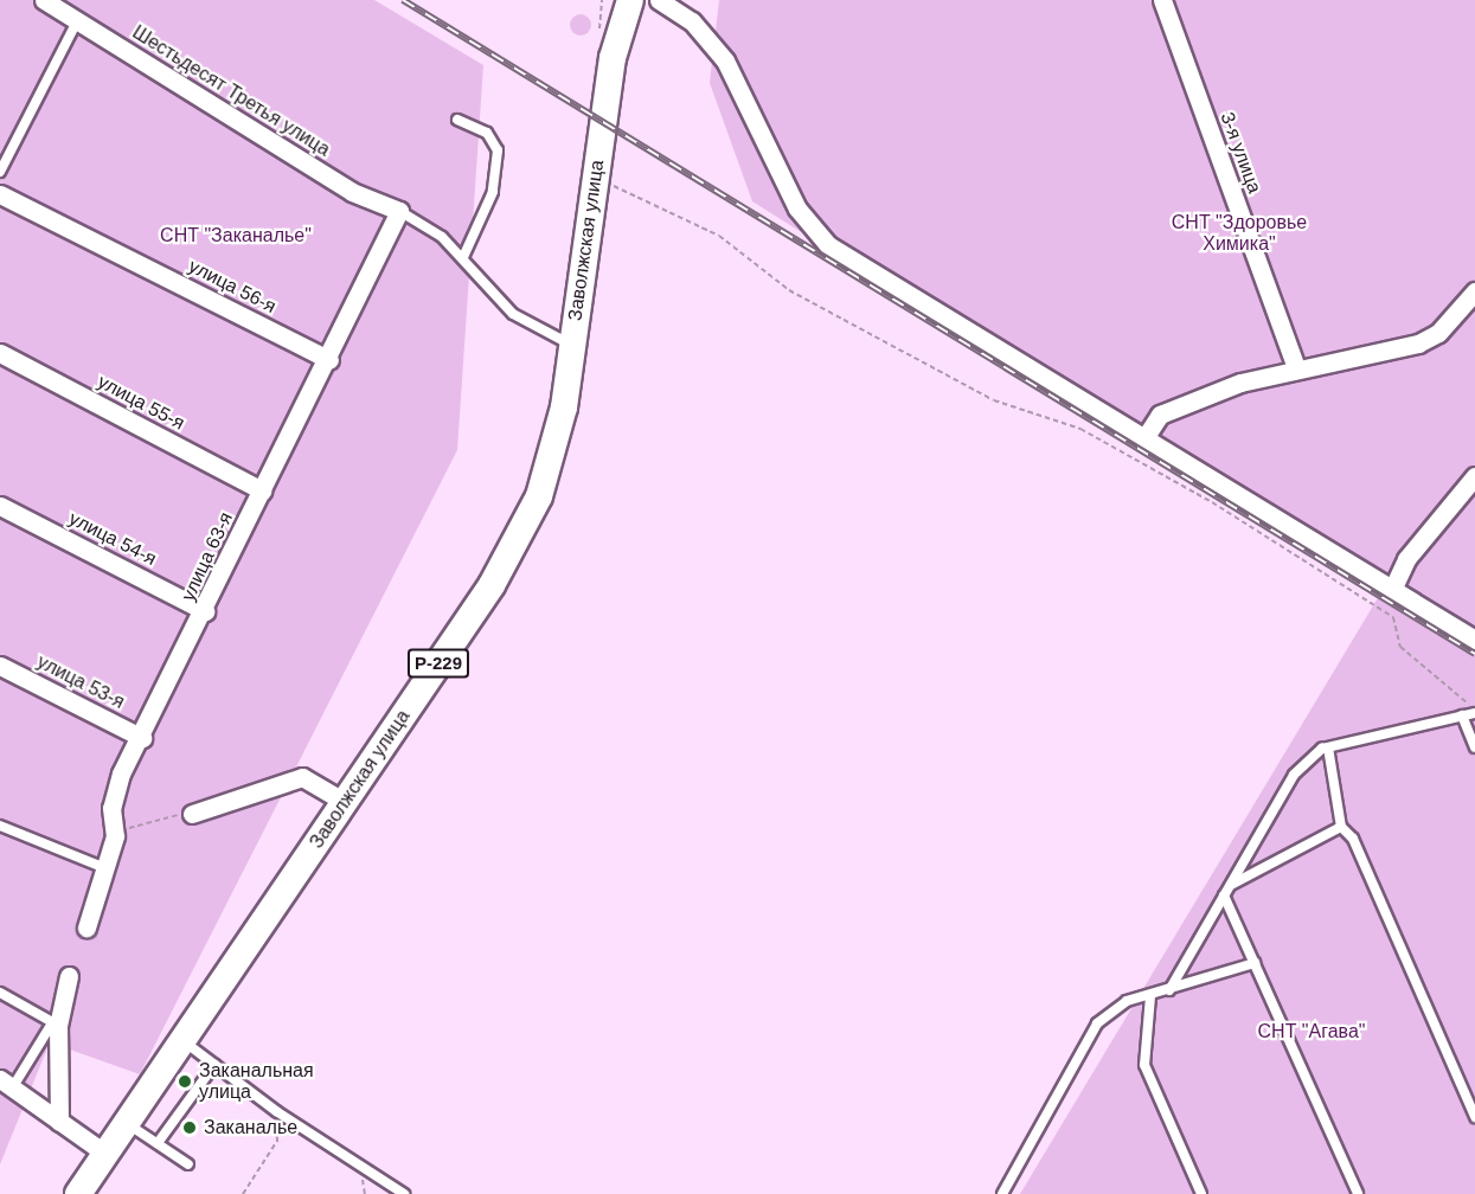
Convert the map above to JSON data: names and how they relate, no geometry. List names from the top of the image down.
{
  "streets": {
    "main road": ["Заволжская улица", "Р-229"],
    "street": [
      "Шестьдесят Третья улица",
      "3-я улица",
      "улица 56-я",
      "улица 55-я",
      "улица 54-я",
      "улица 63-я",
      "улица 53-я"
    ]
  },
  "crossings": [
    ["Шестьдесят Третья улица", "улица 63-я"],
    ["улица 56-я", "улица 63-я"],
    ["улица 55-я", "улица 63-я"],
    ["улица 54-я", "улица 63-я"],
    ["улица 63-я", "улица 53-я"]
  ],
  "parks": ["СНТ \"Здоровье Химика\"", "СНТ \"Заканалье\"", "СНТ \"Агава\""],
  "places": ["Заканальная улица", "Заканалье"]
}
